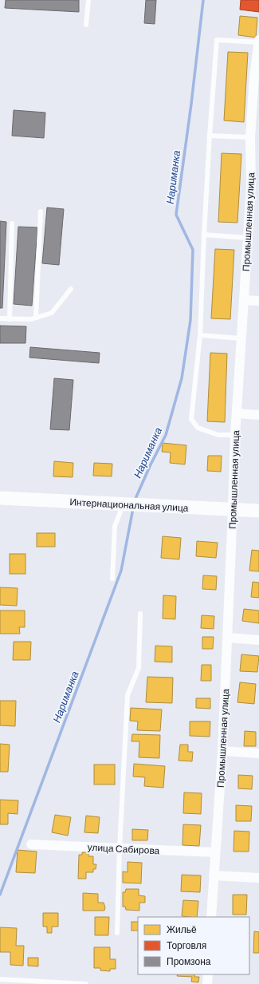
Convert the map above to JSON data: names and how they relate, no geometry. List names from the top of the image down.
{
  "streets": {
    "street": ["Промышленная улица", "Интернациональная улица", "улица Сабирова"]
  },
  "crossings": [
    ["Промышленная улица", "Интернациональная улица"],
    ["Промышленная улица", "улица Сабирова"]
  ],
  "water": ["Нариманка"],
  "legend": ["Жильё", "Торговля", "Промзона"]
}
